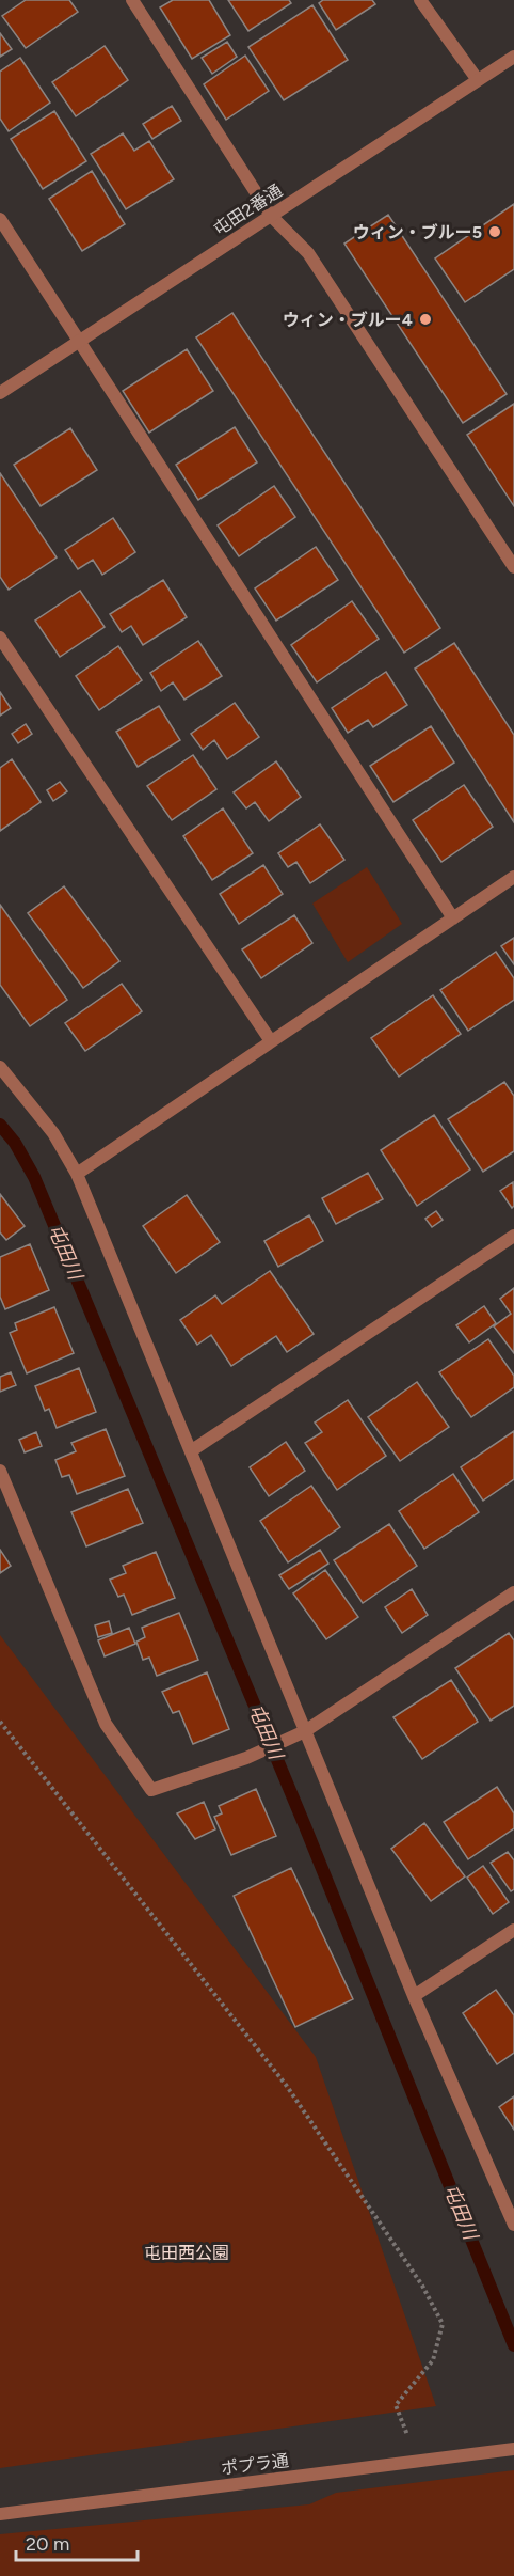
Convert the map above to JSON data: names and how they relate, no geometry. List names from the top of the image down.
{
  "streets": {
    "street": ["屯田2番通", "ポプラ通"]
  },
  "water": ["屯田川"],
  "parks": ["屯田西公園"],
  "places": ["ウィン・ブルー5", "ウィン・ブルー4"],
  "scale_bar": "20 m"
}
